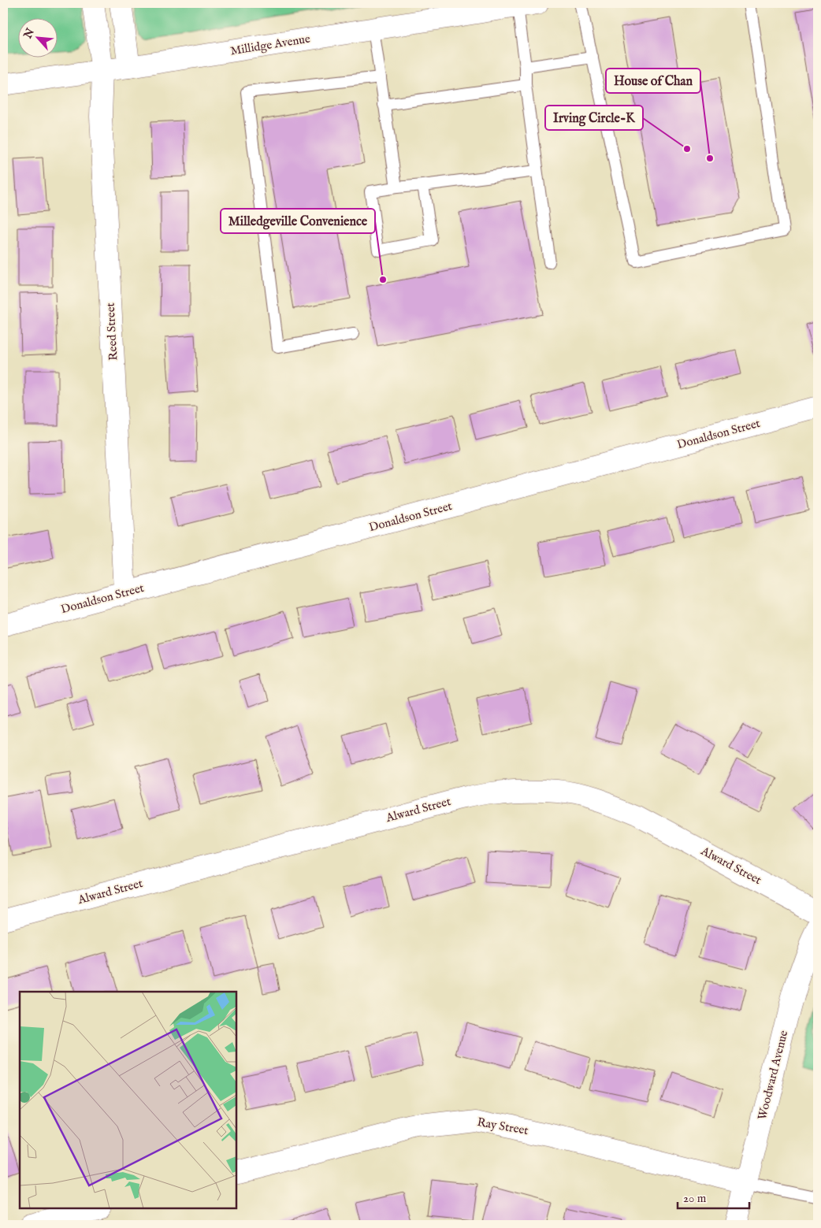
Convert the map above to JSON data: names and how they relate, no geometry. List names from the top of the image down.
{
  "streets": {
    "street": [
      "Millidge Avenue",
      "Reed Street",
      "Donaldson Street",
      "Alward Street",
      "Woodward Avenue",
      "Ray Street"
    ]
  },
  "crossings": [
    ["Millidge Avenue", "Reed Street"],
    ["Reed Street", "Donaldson Street"],
    ["Woodward Avenue", "Ray Street"]
  ],
  "places": ["Irving Circle-K", "House of Chan", "Milledgeville Convenience"],
  "scale_bar": "20 m",
  "north": "top left"
}
